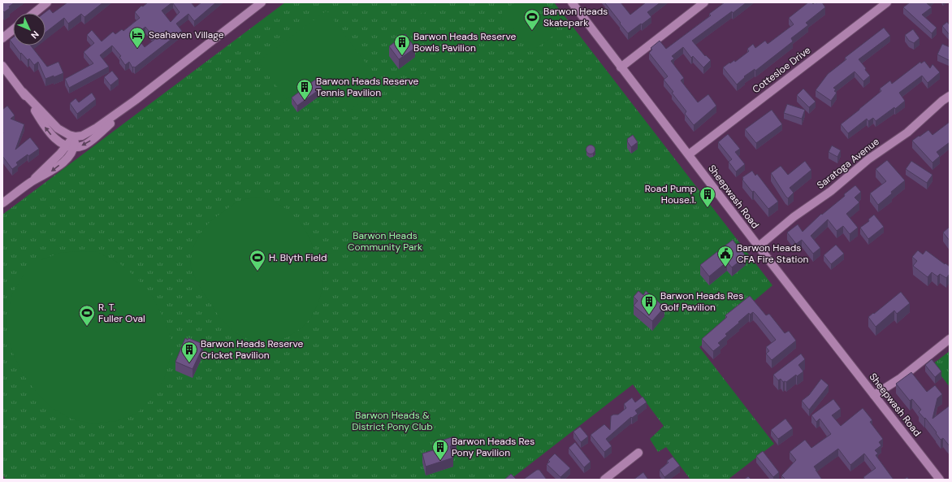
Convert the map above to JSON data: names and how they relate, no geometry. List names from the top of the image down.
{
  "streets": {
    "street": ["Cottesloe Drive", "Saratoga Avenue", "Sheepwash Road"]
  },
  "crossings": [
    ["Cottesloe Drive", "Sheepwash Road"],
    ["Saratoga Avenue", "Sheepwash Road"]
  ],
  "parks": ["Barwon Heads Community Park", "Barwon Heads & District Pony Club"],
  "places": {
    "sports": ["Barwon Heads Skatepark", "H. Blyth Field", "R. T. Fuller Oval"],
    "hotel": ["Seahaven Village"],
    "building": [
      "Barwon Heads Reserve Bowls Pavilion",
      "Barwon Heads Reserve Tennis Pavilion",
      "Road Pump House.1.",
      "Barwon Heads Res Golf Pavilion",
      "Barwon Heads Reserve Cricket Pavilion",
      "Barwon Heads Res Pony Pavilion"
    ],
    "public building": ["Barwon Heads CFA Fire Station"]
  },
  "north": "bottom right"
}
